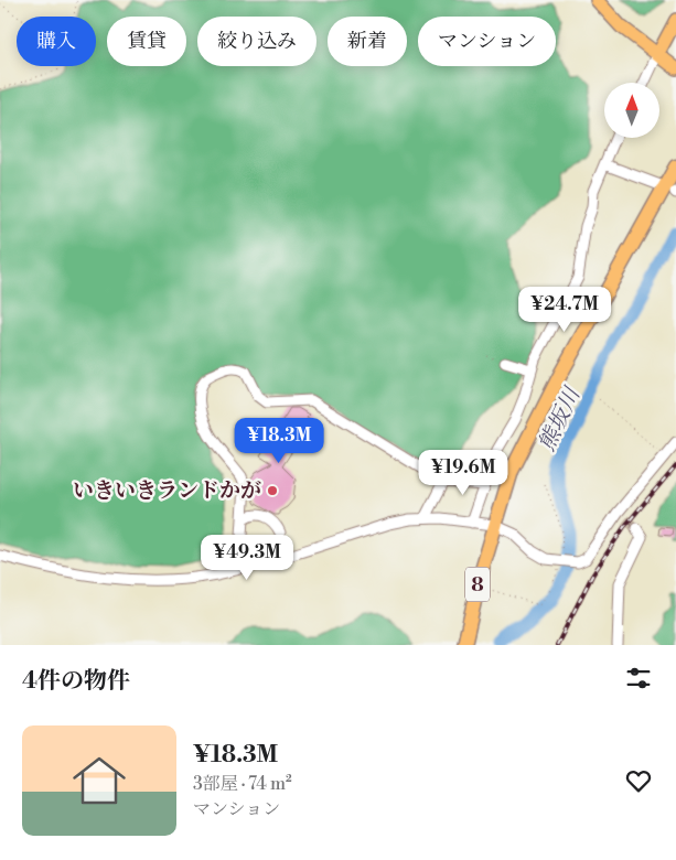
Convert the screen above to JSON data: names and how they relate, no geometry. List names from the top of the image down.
{
  "streets": {
    "highway": ["8"]
  },
  "water": ["熊坂川"],
  "places": ["いきいきランドかが"],
  "north": "top",
  "page": {
    "chip": [
      "購入",
      "賃貸",
      "絞り込み",
      "新着",
      "マンション"
    ],
    "price": [
      "¥24.7M",
      "¥18.3M",
      "¥19.6M",
      "¥49.3M"
    ],
    "heading": "4件の物件",
    "list": [
      {
        "name": "¥18.3M",
        "note": "3部屋 · 74 m² · マンション"
      }
    ]
  }
}
